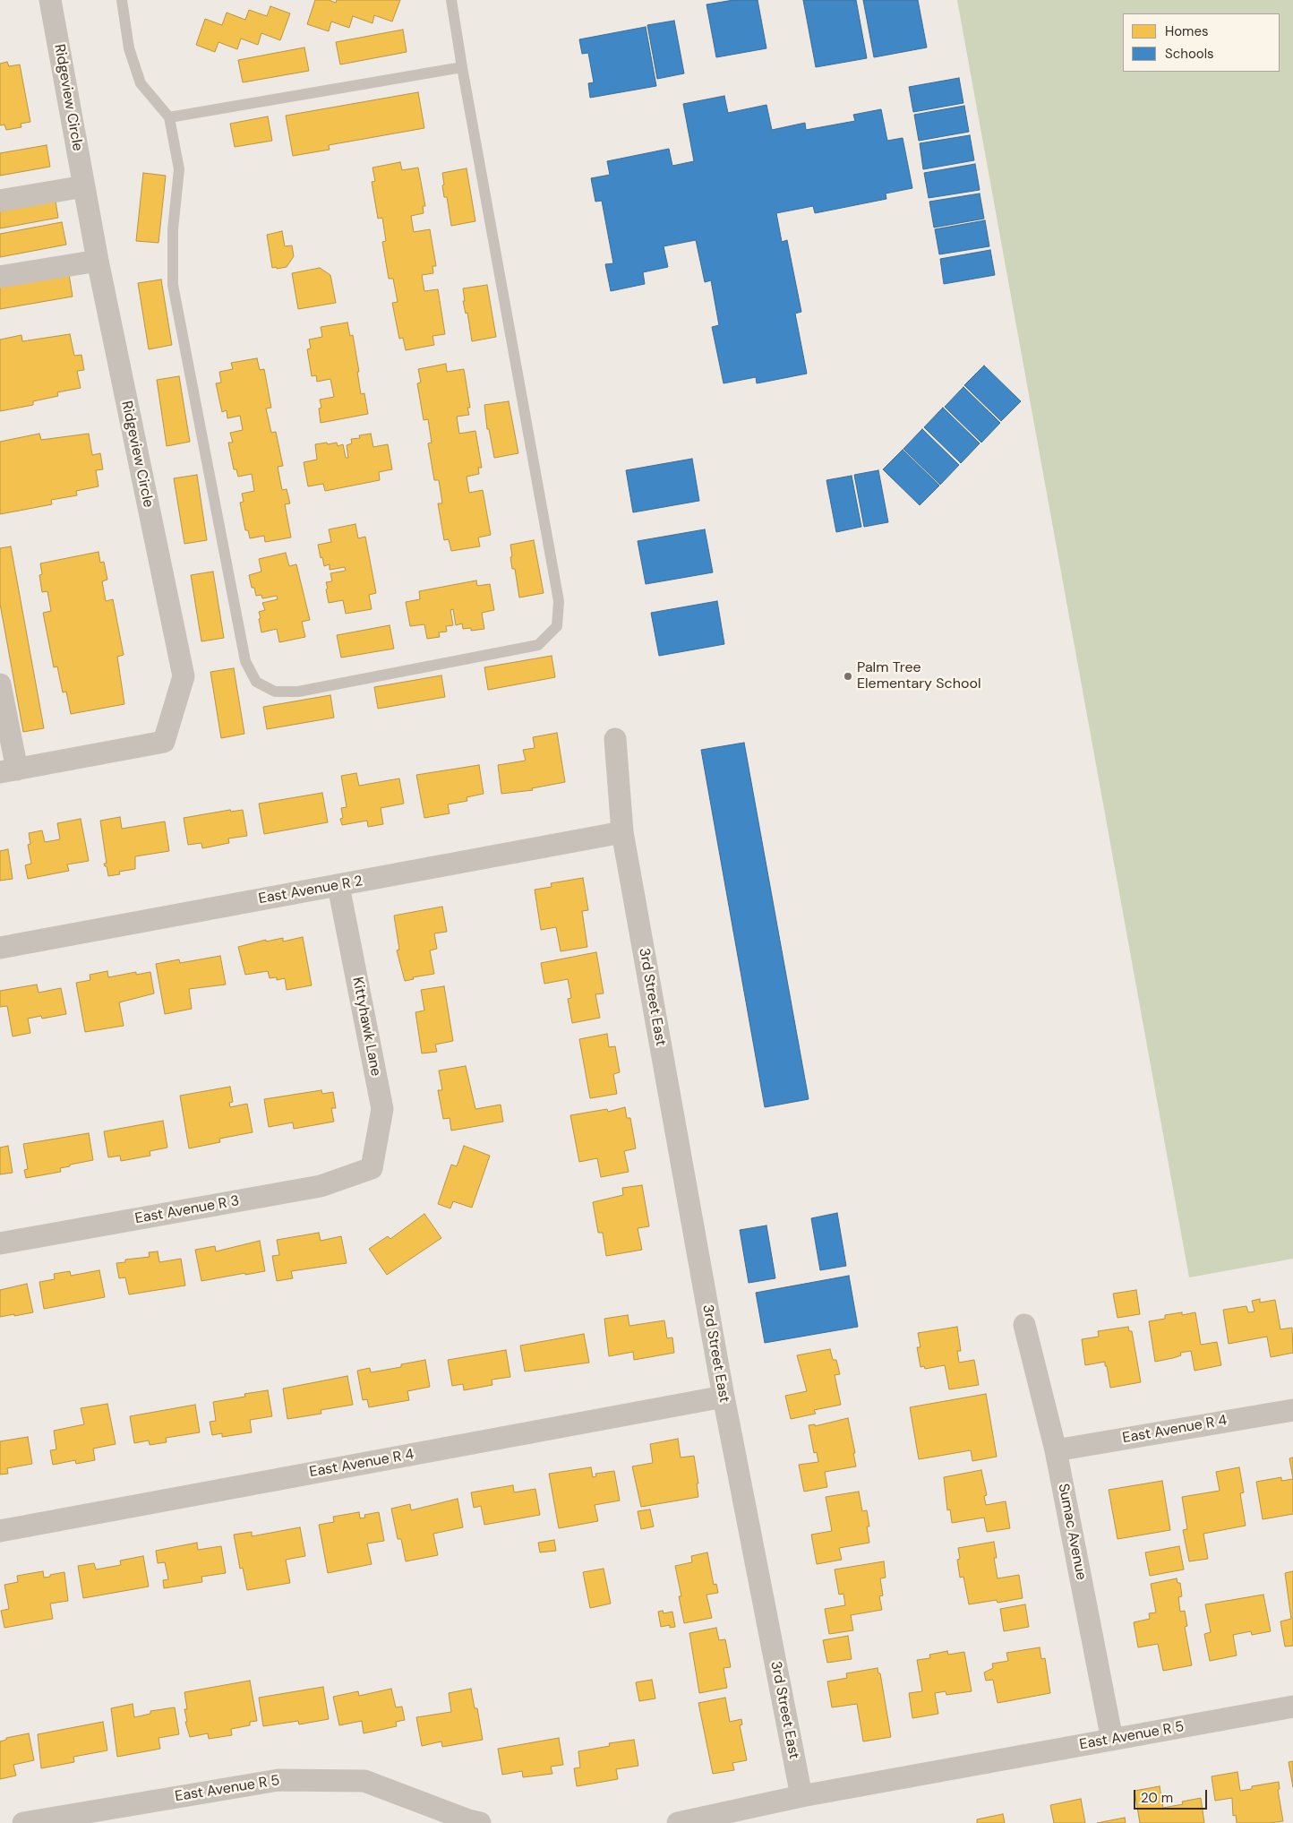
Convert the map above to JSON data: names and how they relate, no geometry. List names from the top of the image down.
{
  "streets": {
    "street": [
      "Ridgeview Circle",
      "East Avenue R 2",
      "3rd Street East",
      "Kittyhawk Lane",
      "East Avenue R 3",
      "East Avenue R 4",
      "Sumac Avenue",
      "East Avenue R 5"
    ]
  },
  "crossings": [
    ["East Avenue R 2", "3rd Street East"],
    ["East Avenue R 2", "Kittyhawk Lane"],
    ["3rd Street East", "East Avenue R 4"],
    ["3rd Street East", "East Avenue R 5"],
    ["Kittyhawk Lane", "East Avenue R 3"],
    ["East Avenue R 4", "Sumac Avenue"],
    ["Sumac Avenue", "East Avenue R 5"]
  ],
  "places": ["Palm Tree Elementary School"],
  "legend": ["Homes", "Schools"],
  "scale_bar": "20 m"
}
